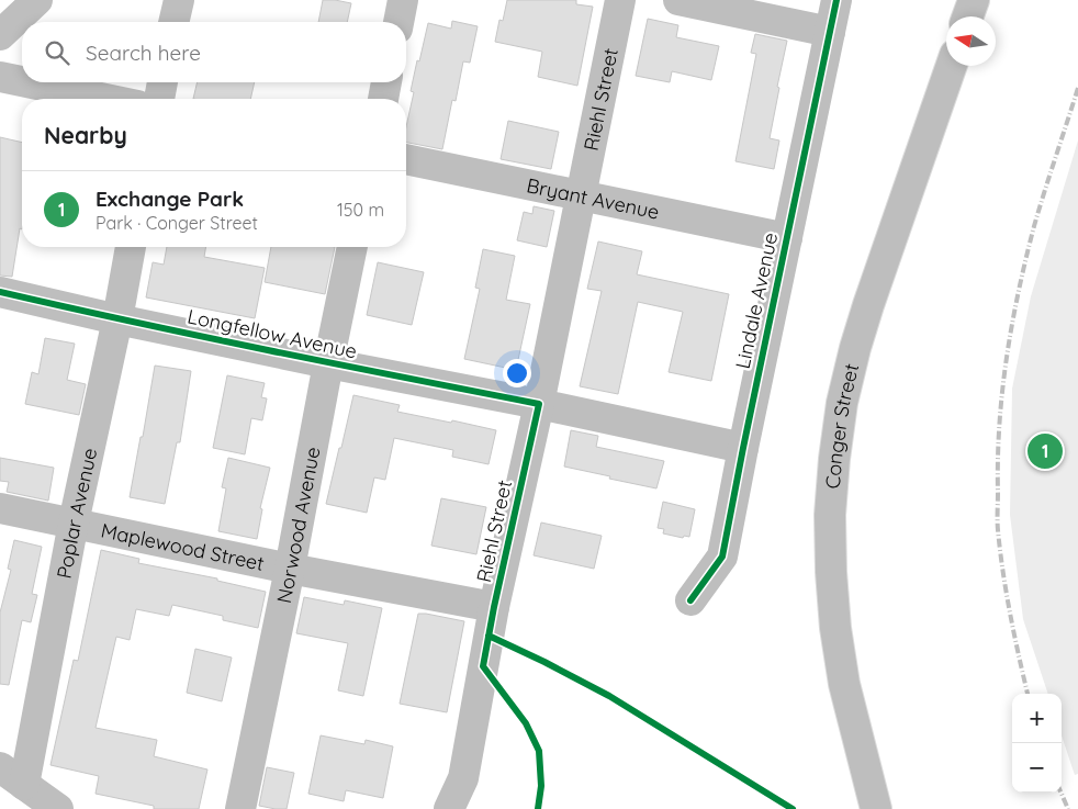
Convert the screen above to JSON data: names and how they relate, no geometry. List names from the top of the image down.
{
  "streets": {
    "street": [
      "Riehl Street",
      "Bryant Avenue",
      "Lindale Avenue",
      "Longfellow Avenue",
      "Conger Street",
      "Poplar Avenue",
      "Norwood Avenue",
      "Maplewood Street"
    ]
  },
  "crossings": [
    ["Riehl Street", "Bryant Avenue"],
    ["Riehl Street", "Longfellow Avenue"],
    ["Riehl Street", "Maplewood Street"],
    ["Bryant Avenue", "Lindale Avenue"],
    ["Lindale Avenue", "Longfellow Avenue"],
    ["Longfellow Avenue", "Poplar Avenue"],
    ["Longfellow Avenue", "Norwood Avenue"],
    ["Poplar Avenue", "Maplewood Street"],
    ["Norwood Avenue", "Maplewood Street"]
  ],
  "north": "left",
  "page": {
    "search": "Search here",
    "heading": "Nearby",
    "list": [
      {
        "mark": "1",
        "name": "Exchange Park",
        "note": "Park · Conger Street",
        "value": "150 m"
      }
    ],
    "pins": "1",
    "map_buttons": ["+", "−"]
  }
}
